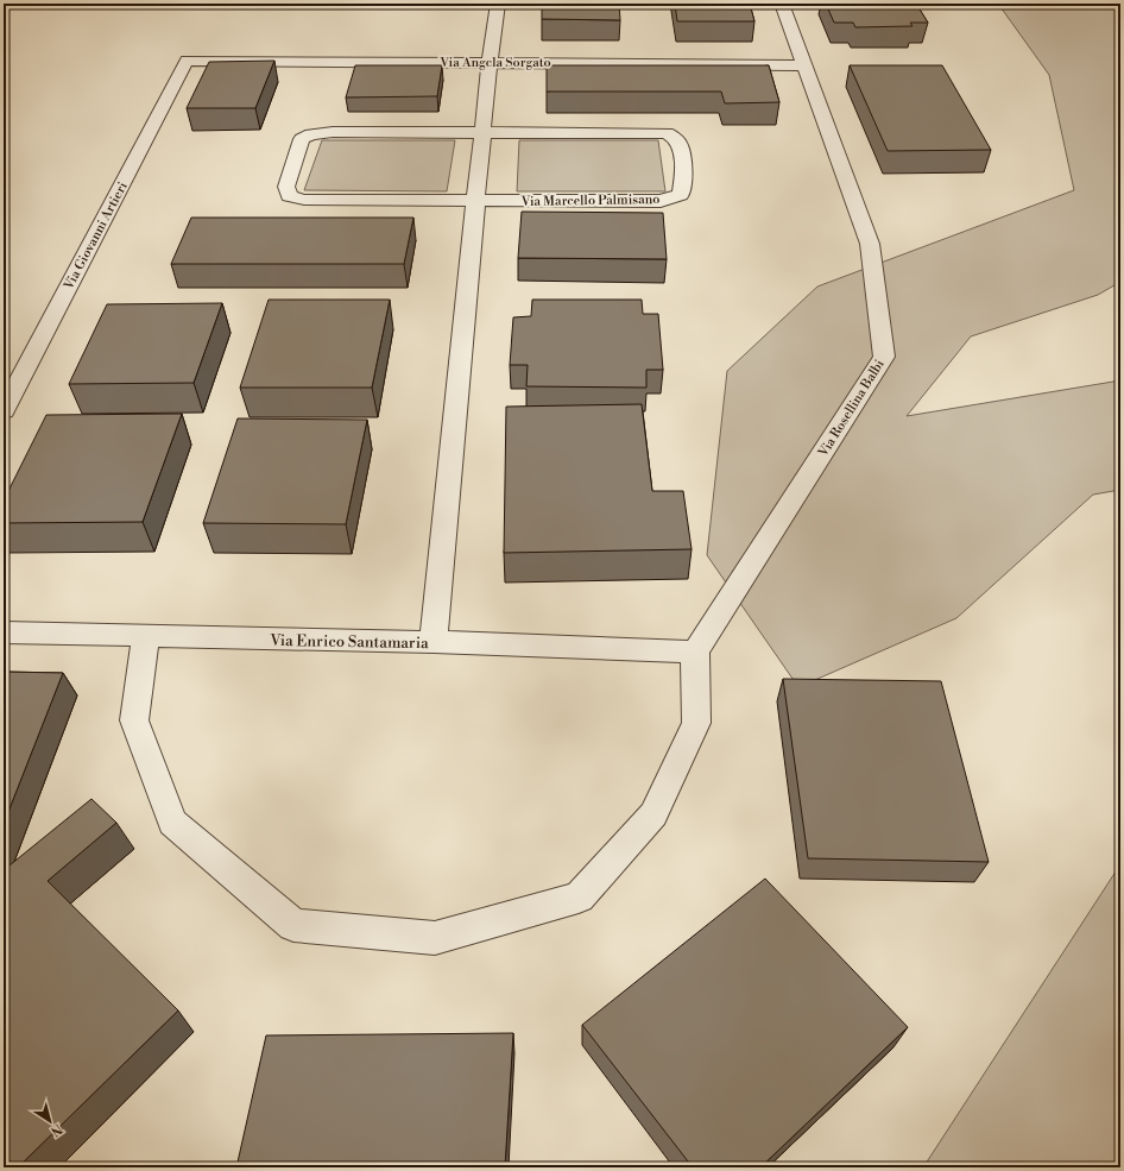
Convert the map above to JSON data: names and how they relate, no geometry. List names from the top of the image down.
{
  "streets": {
    "street": [
      "Via Angela Sorgato",
      "Via Marcello Palmisano",
      "Via Giovanni Artieri",
      "Via Rosellina Balbi",
      "Via Enrico Santamaria"
    ]
  },
  "crossings": [
    ["Via Angela Sorgato", "Via Giovanni Artieri"],
    ["Via Angela Sorgato", "Via Rosellina Balbi"],
    ["Via Rosellina Balbi", "Via Enrico Santamaria"]
  ],
  "north": "bottom right"
}
